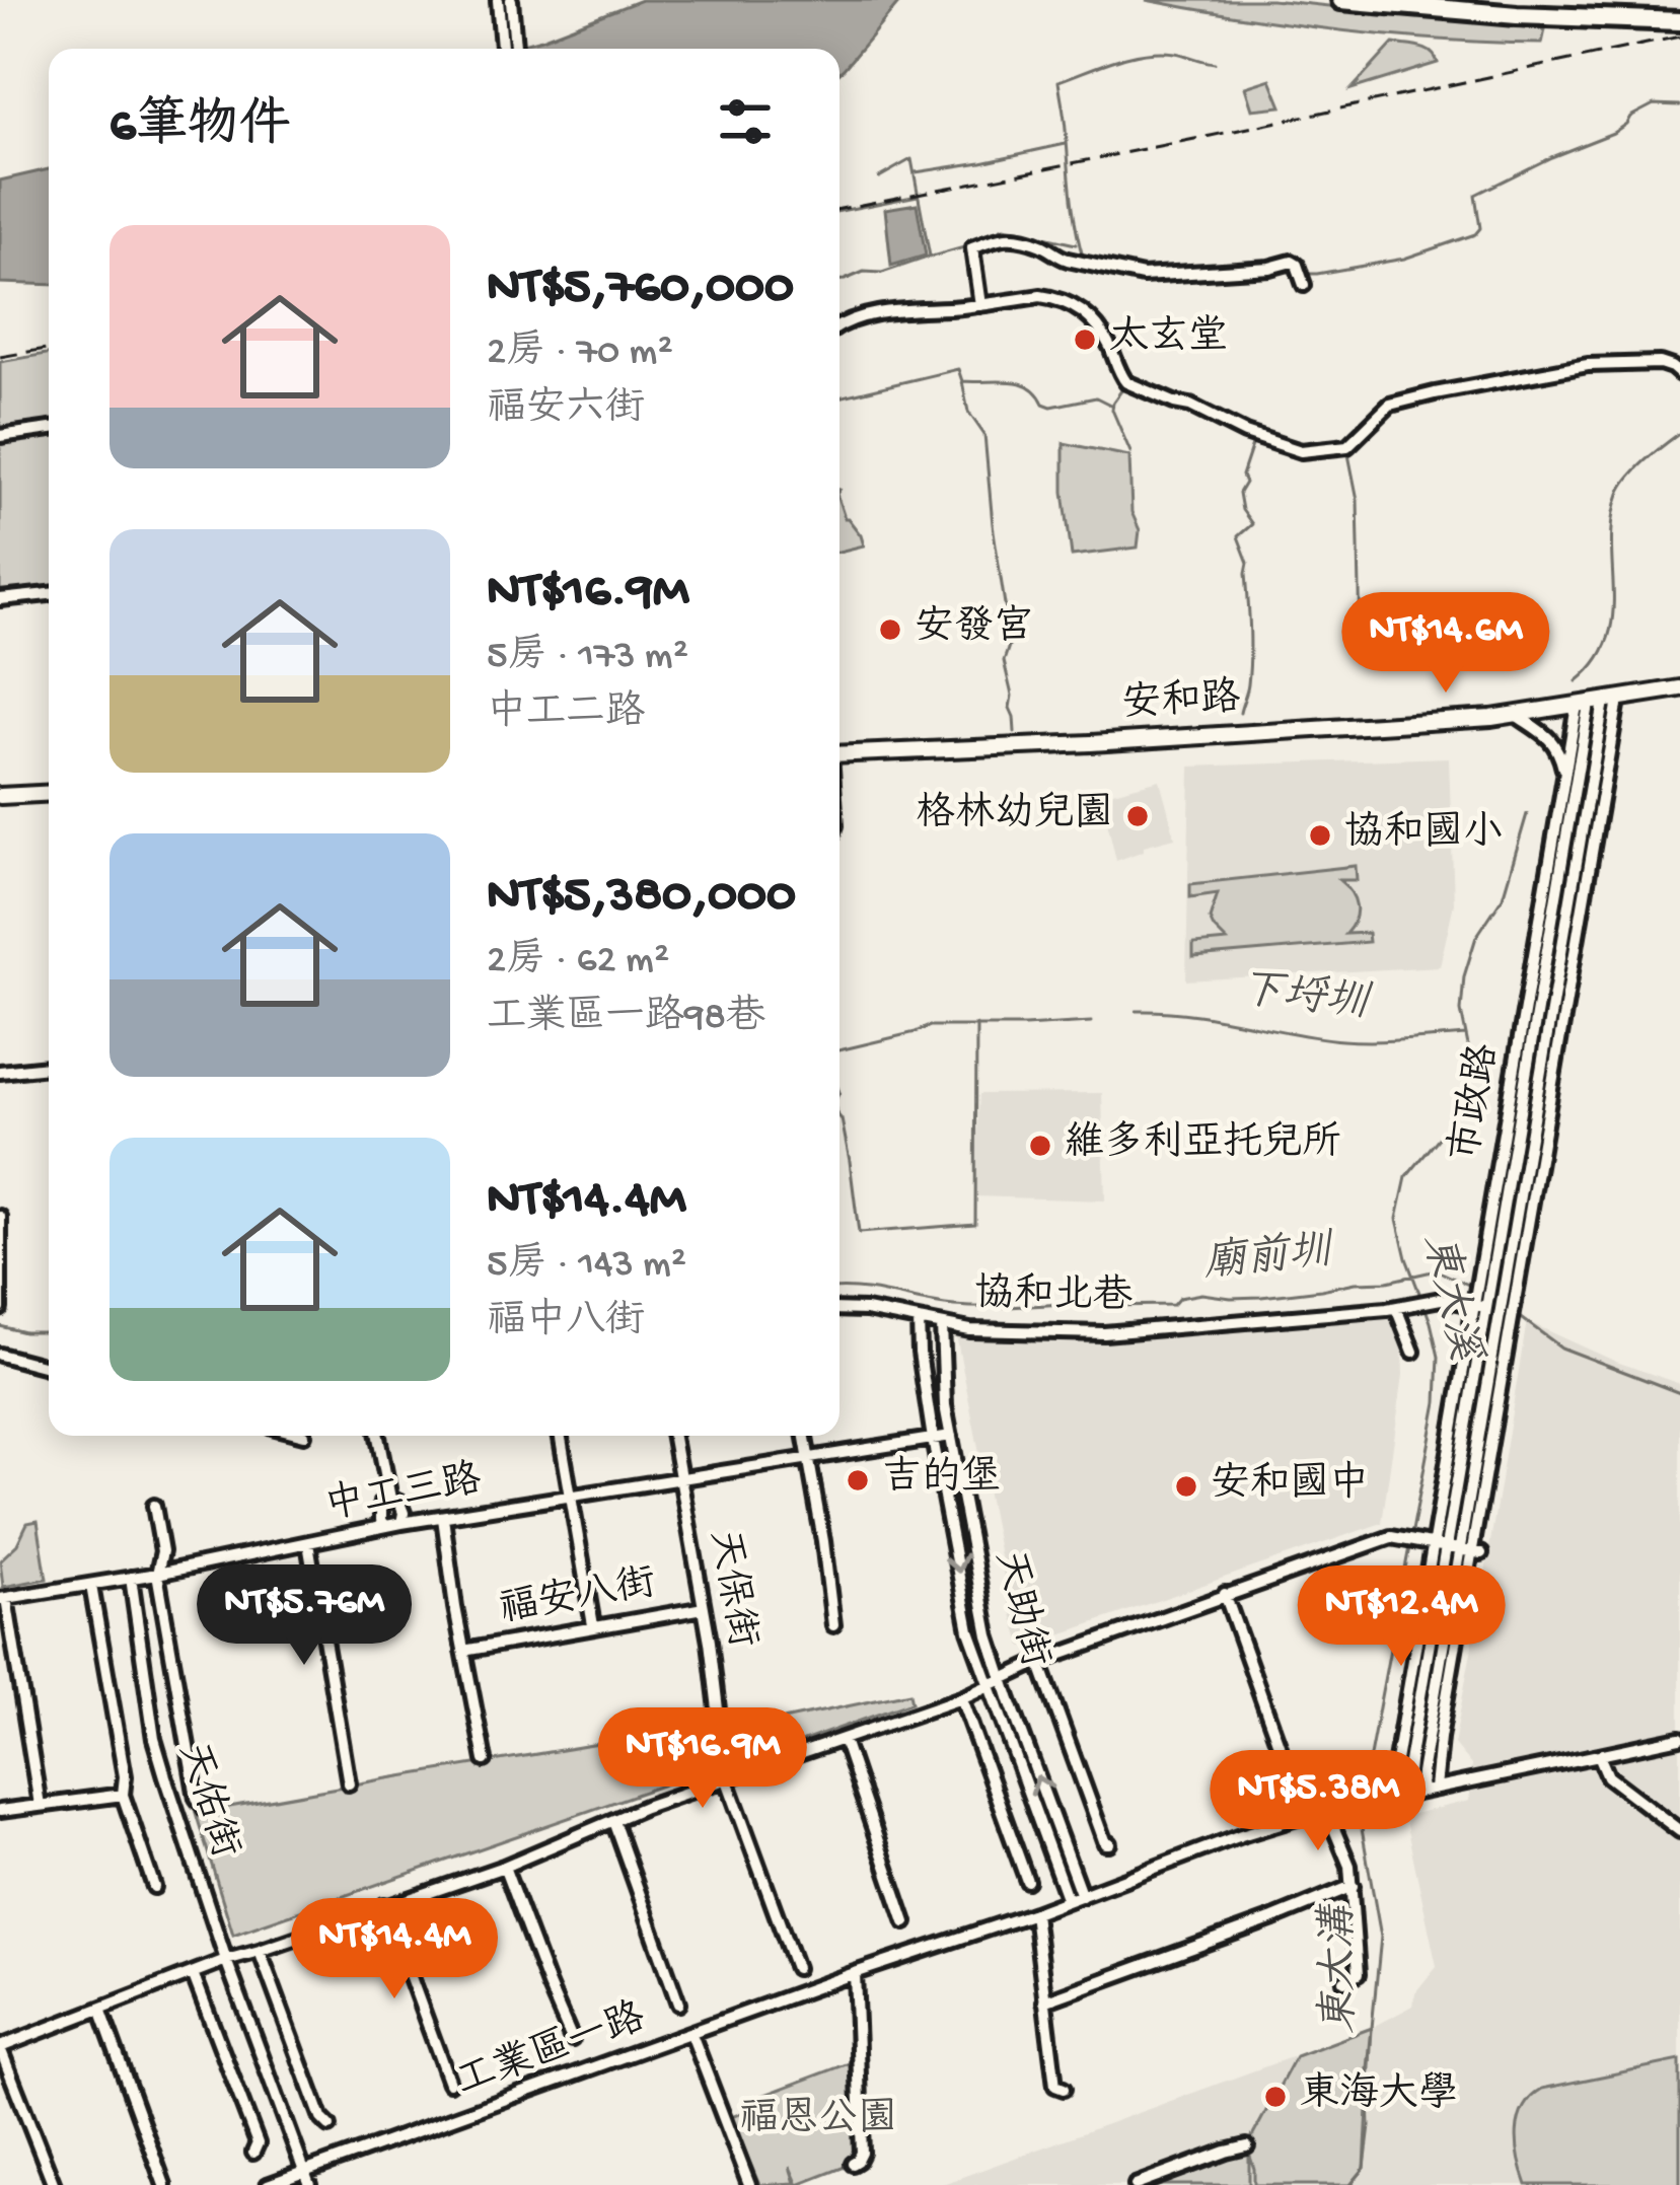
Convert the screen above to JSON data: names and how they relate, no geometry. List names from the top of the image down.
{
  "streets": {
    "main road": ["安和路"],
    "street": [
      "市政路",
      "協和北巷",
      "中工三路",
      "天保街",
      "福安八街",
      "天助街",
      "天佑街",
      "工業區一路"
    ]
  },
  "crossings": [
    ["安和路", "市政路"],
    ["市政路", "協和北巷"],
    ["市政路", "工業區一路"],
    ["協和北巷", "天助街"],
    ["中工三路", "天保街"],
    ["中工三路", "天助街"],
    ["中工三路", "天佑街"],
    ["天保街", "福安八街"],
    ["天助街", "工業區一路"],
    ["天佑街", "工業區一路"]
  ],
  "water": [
    "下埒圳",
    "廟前圳",
    "東大溪",
    "東大溝"
  ],
  "parks": ["福恩公園"],
  "places": [
    "太玄堂",
    "安發宮",
    "格林幼兒園",
    "協和國小",
    "維多利亞托兒所",
    "吉的堡",
    "安和國中",
    "東海大學"
  ],
  "page": {
    "heading": "6筆物件",
    "list": [
      {
        "name": "NT$5,760,000",
        "note": "2房 · 70 m² · 福安六街"
      },
      {
        "name": "NT$16.9M",
        "note": "5房 · 173 m² · 中工二路"
      },
      {
        "name": "NT$5,380,000",
        "note": "2房 · 62 m² · 工業區一路98巷"
      },
      {
        "name": "NT$14.4M",
        "note": "5房 · 143 m² · 福中八街"
      }
    ],
    "price": [
      "NT$14.6M",
      "NT$5.76M",
      "NT$12.4M",
      "NT$16.9M",
      "NT$5.38M",
      "NT$14.4M"
    ]
  }
}
